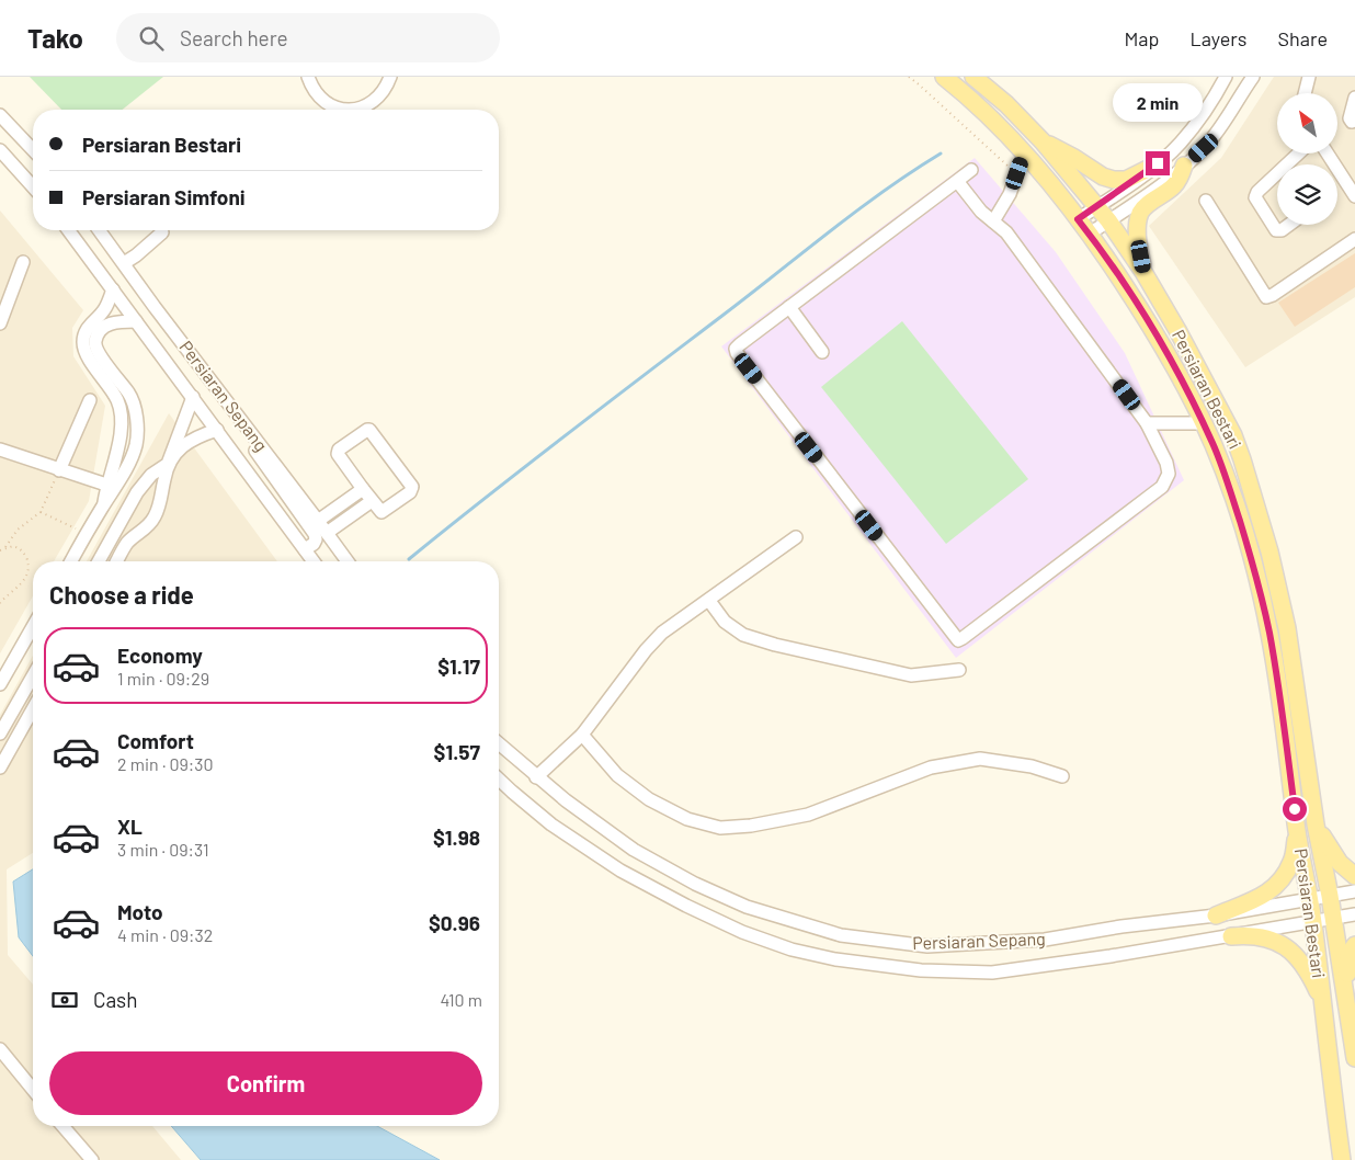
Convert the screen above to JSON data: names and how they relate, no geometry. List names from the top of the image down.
{
  "streets": {
    "main road": ["Persiaran Bestari"],
    "street": ["Persiaran Sepang"]
  },
  "crossings": [
    ["Persiaran Bestari", "Persiaran Sepang"]
  ],
  "north": "top left",
  "page": {
    "header": "Tako",
    "search": "Search here",
    "nav": ["Map", "Layers", "Share"],
    "bubble": "2 min",
    "banner": ["Persiaran Bestari", "Persiaran Simfoni"],
    "heading": "Choose a ride",
    "list": [
      {
        "name": "Economy",
        "note": "1 min · 09:29",
        "value": "$1.17"
      },
      {
        "name": "Comfort",
        "note": "2 min · 09:30",
        "value": "$1.57"
      },
      {
        "name": "XL",
        "note": "3 min · 09:31",
        "value": "$1.98"
      },
      {
        "name": "Moto",
        "note": "4 min · 09:32",
        "value": "$0.96"
      }
    ],
    "pay": ["Cash", "410 m"],
    "buttons": "Confirm"
  }
}
